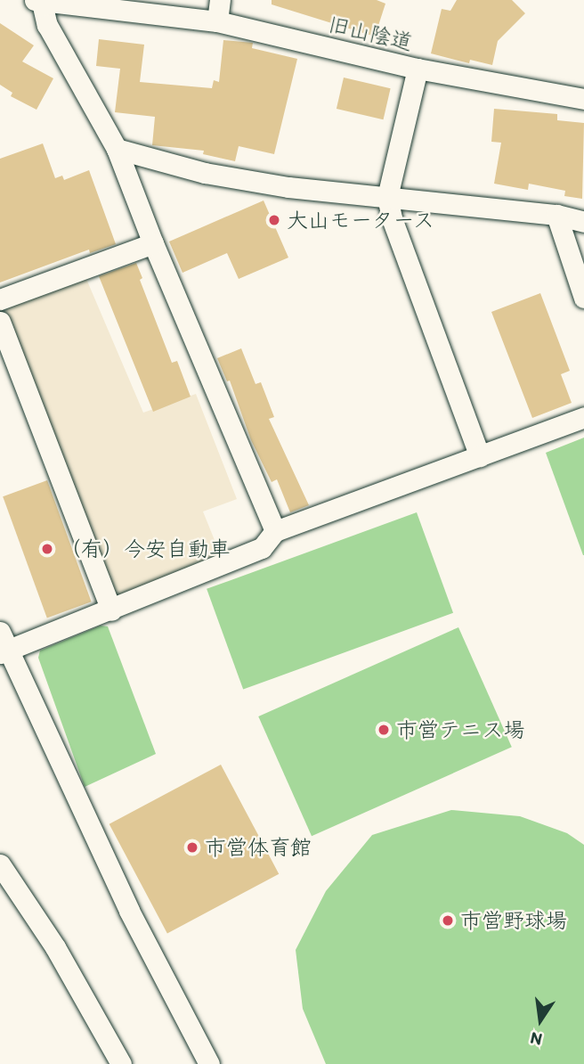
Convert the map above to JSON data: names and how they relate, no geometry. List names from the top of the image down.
{
  "streets": {
    "street": ["旧山陰道"]
  },
  "places": [
    "大山モータース",
    "（有）今安自動車",
    "市営テニス場",
    "市営体育館",
    "市営野球場"
  ],
  "north": "bottom"
}
